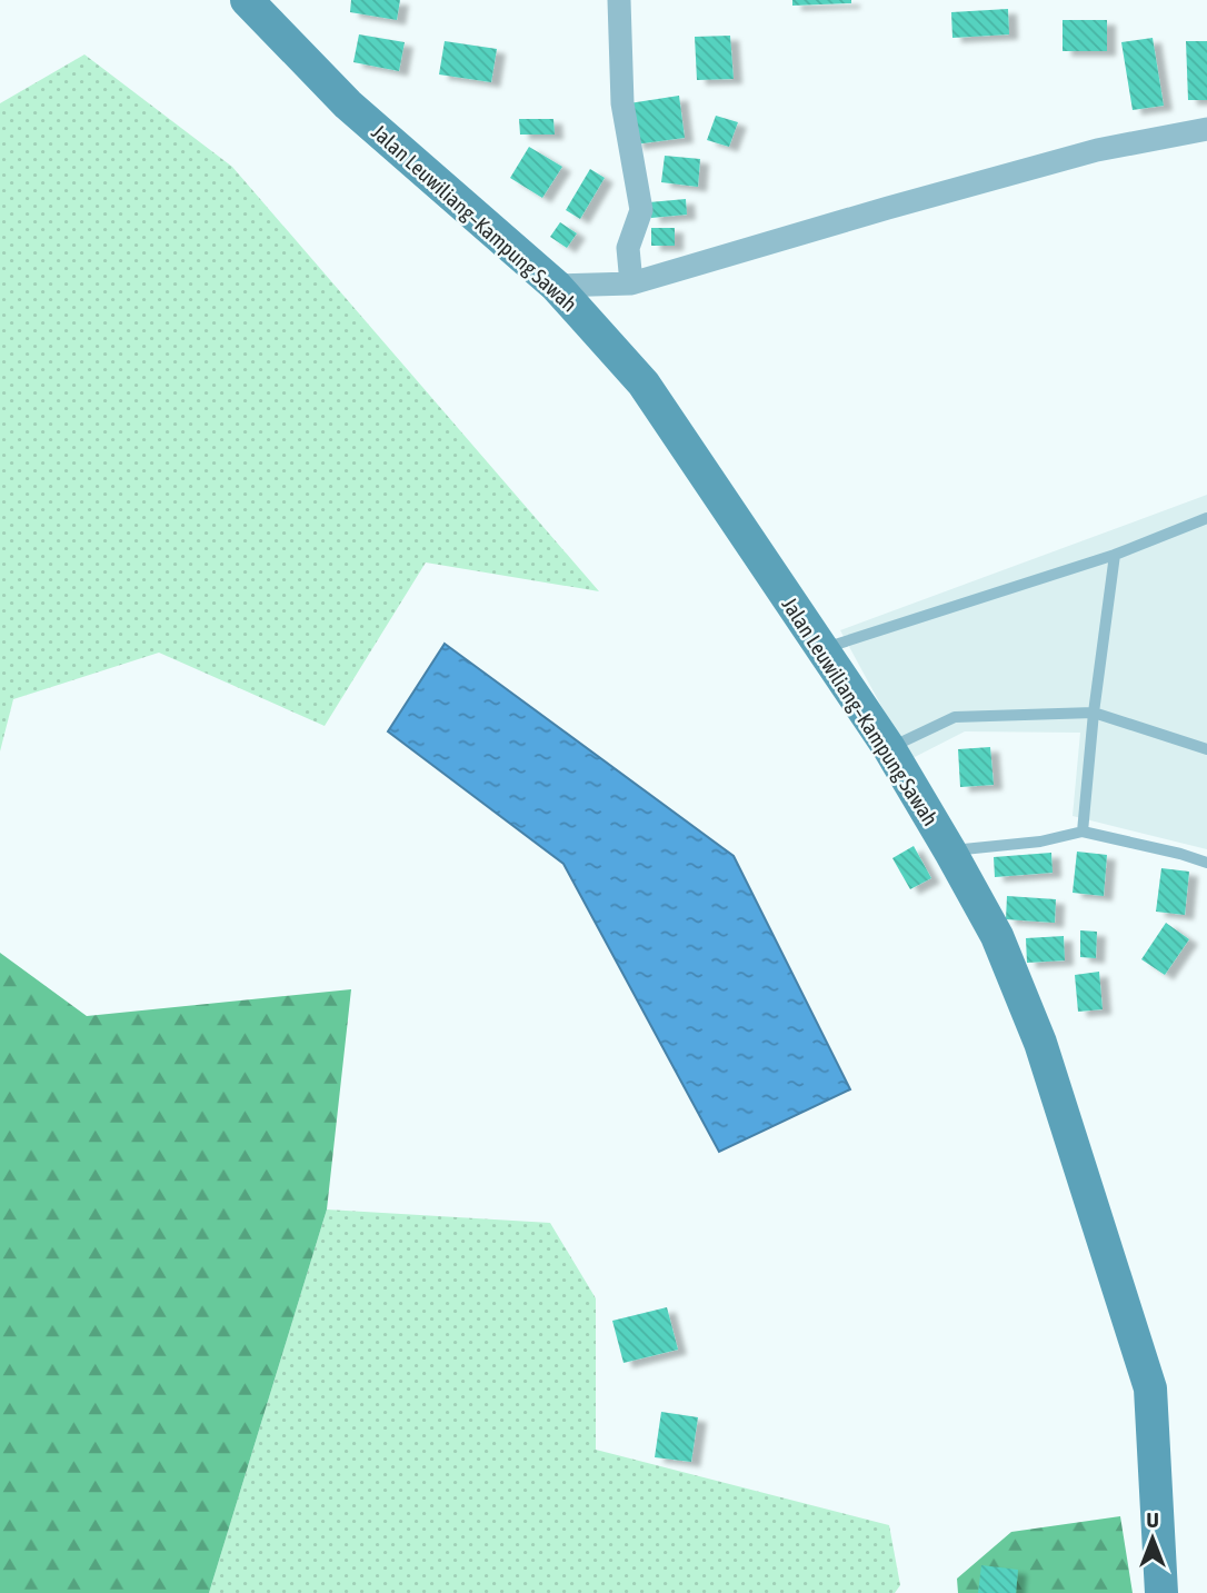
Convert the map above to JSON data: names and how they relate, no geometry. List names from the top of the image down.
{
  "streets": {
    "main road": ["Jalan Leuwiliang–Kampung Sawah"]
  },
  "north": "top"
}
